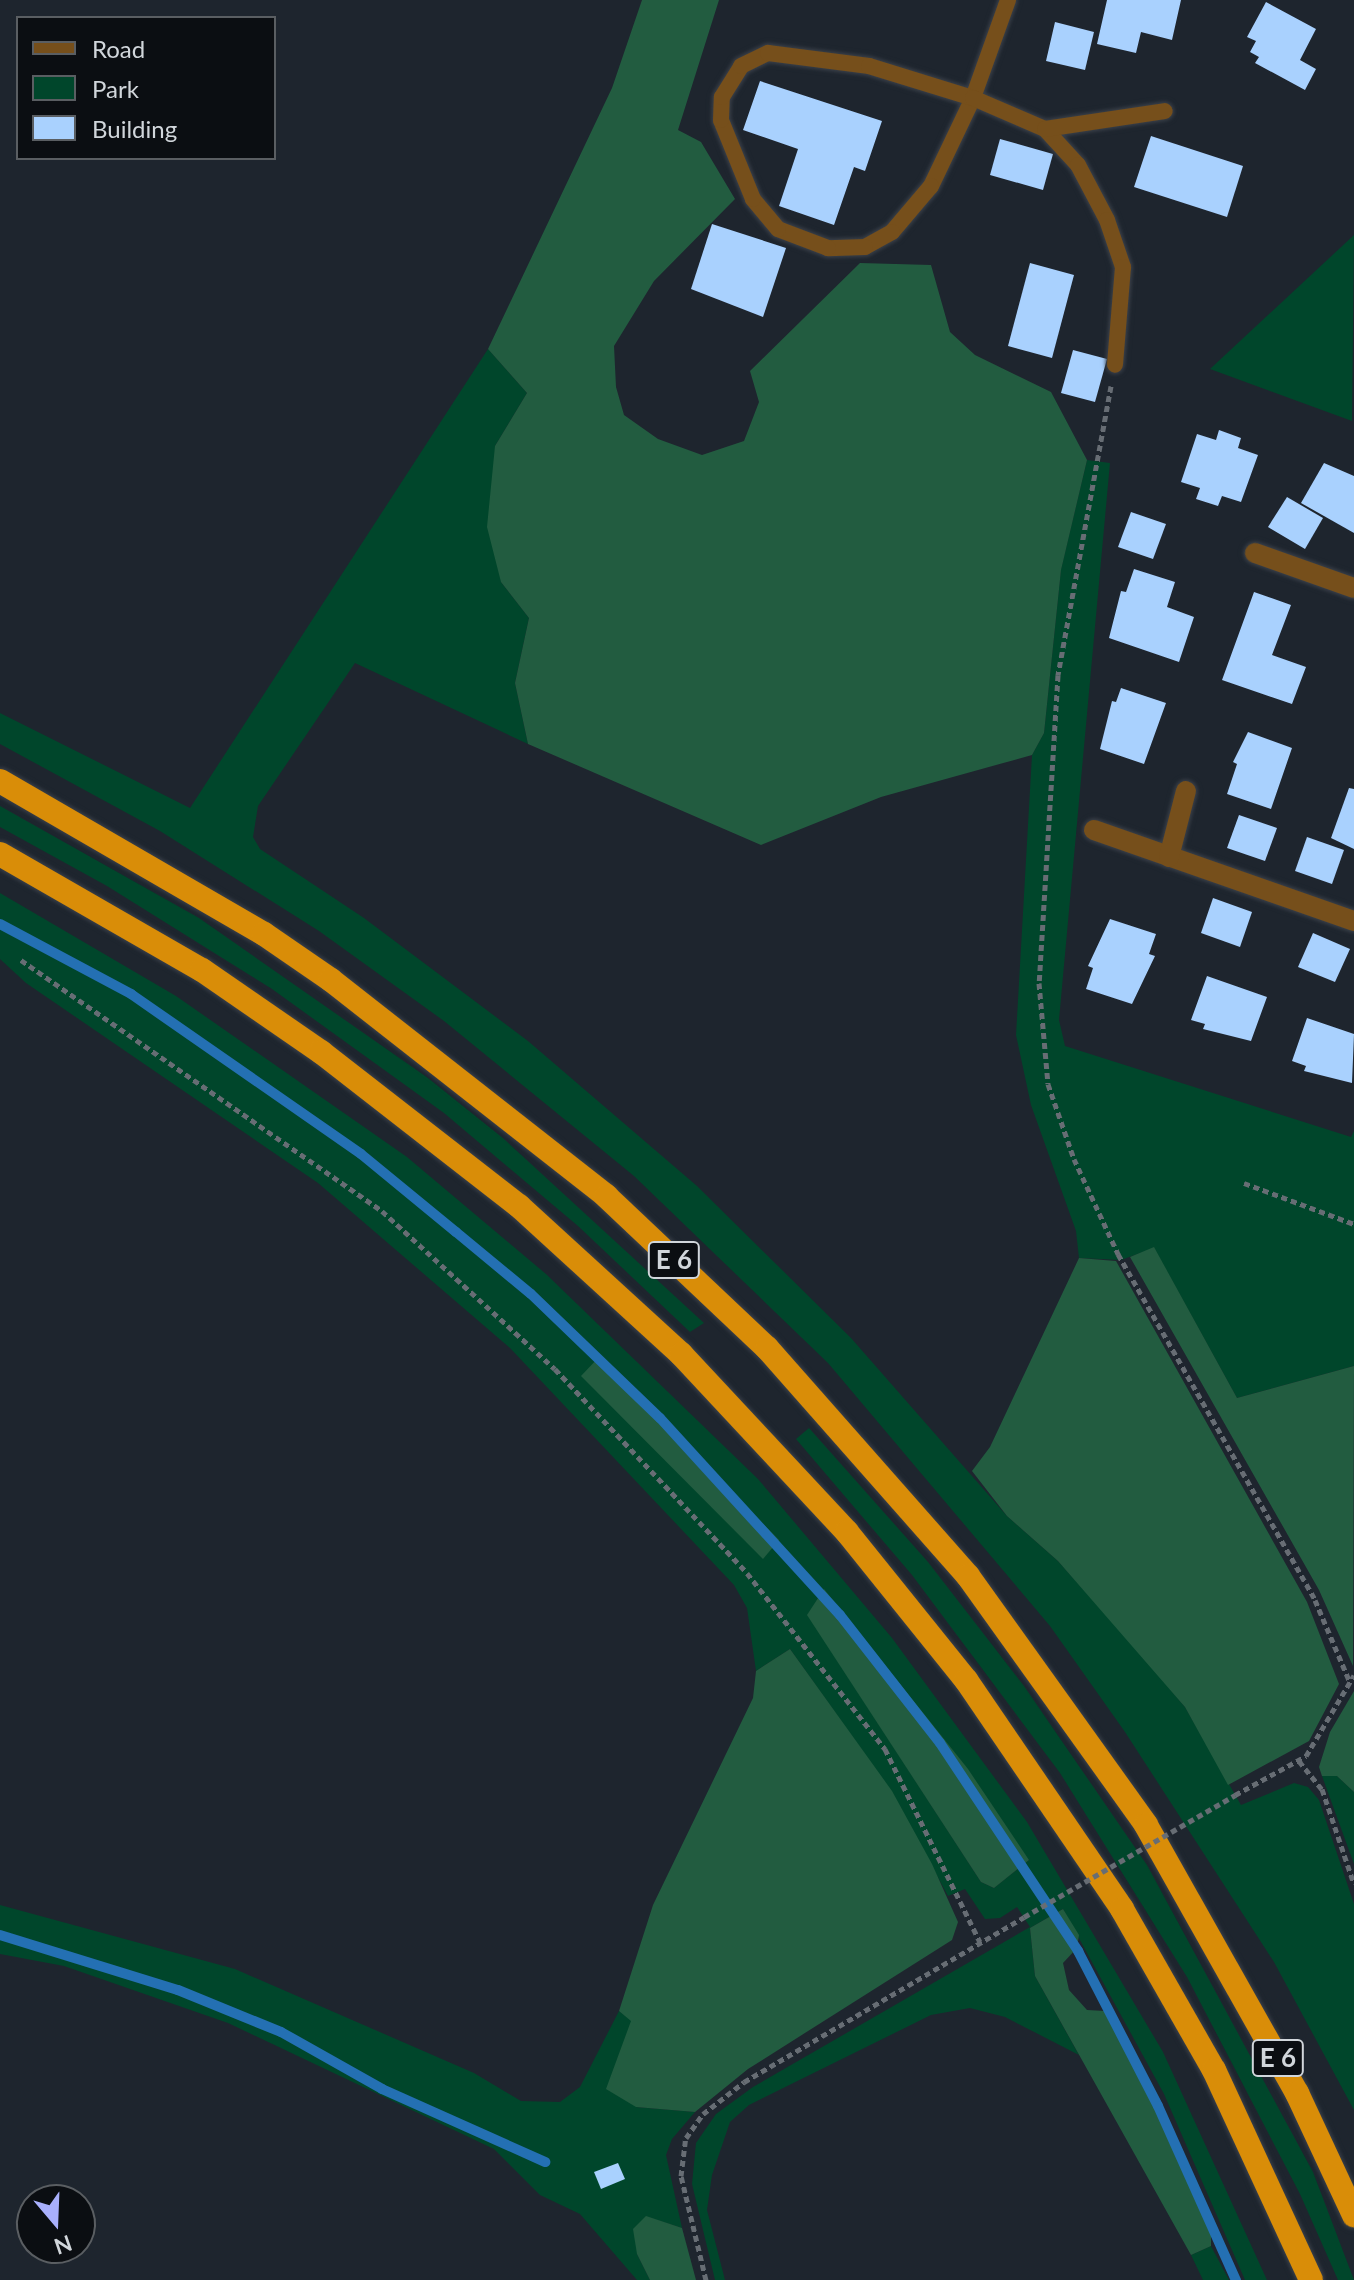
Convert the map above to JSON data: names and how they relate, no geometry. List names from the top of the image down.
{
  "streets": {
    "highway": ["E 6"]
  },
  "legend": ["Road", "Park", "Building"],
  "north": "bottom"
}
